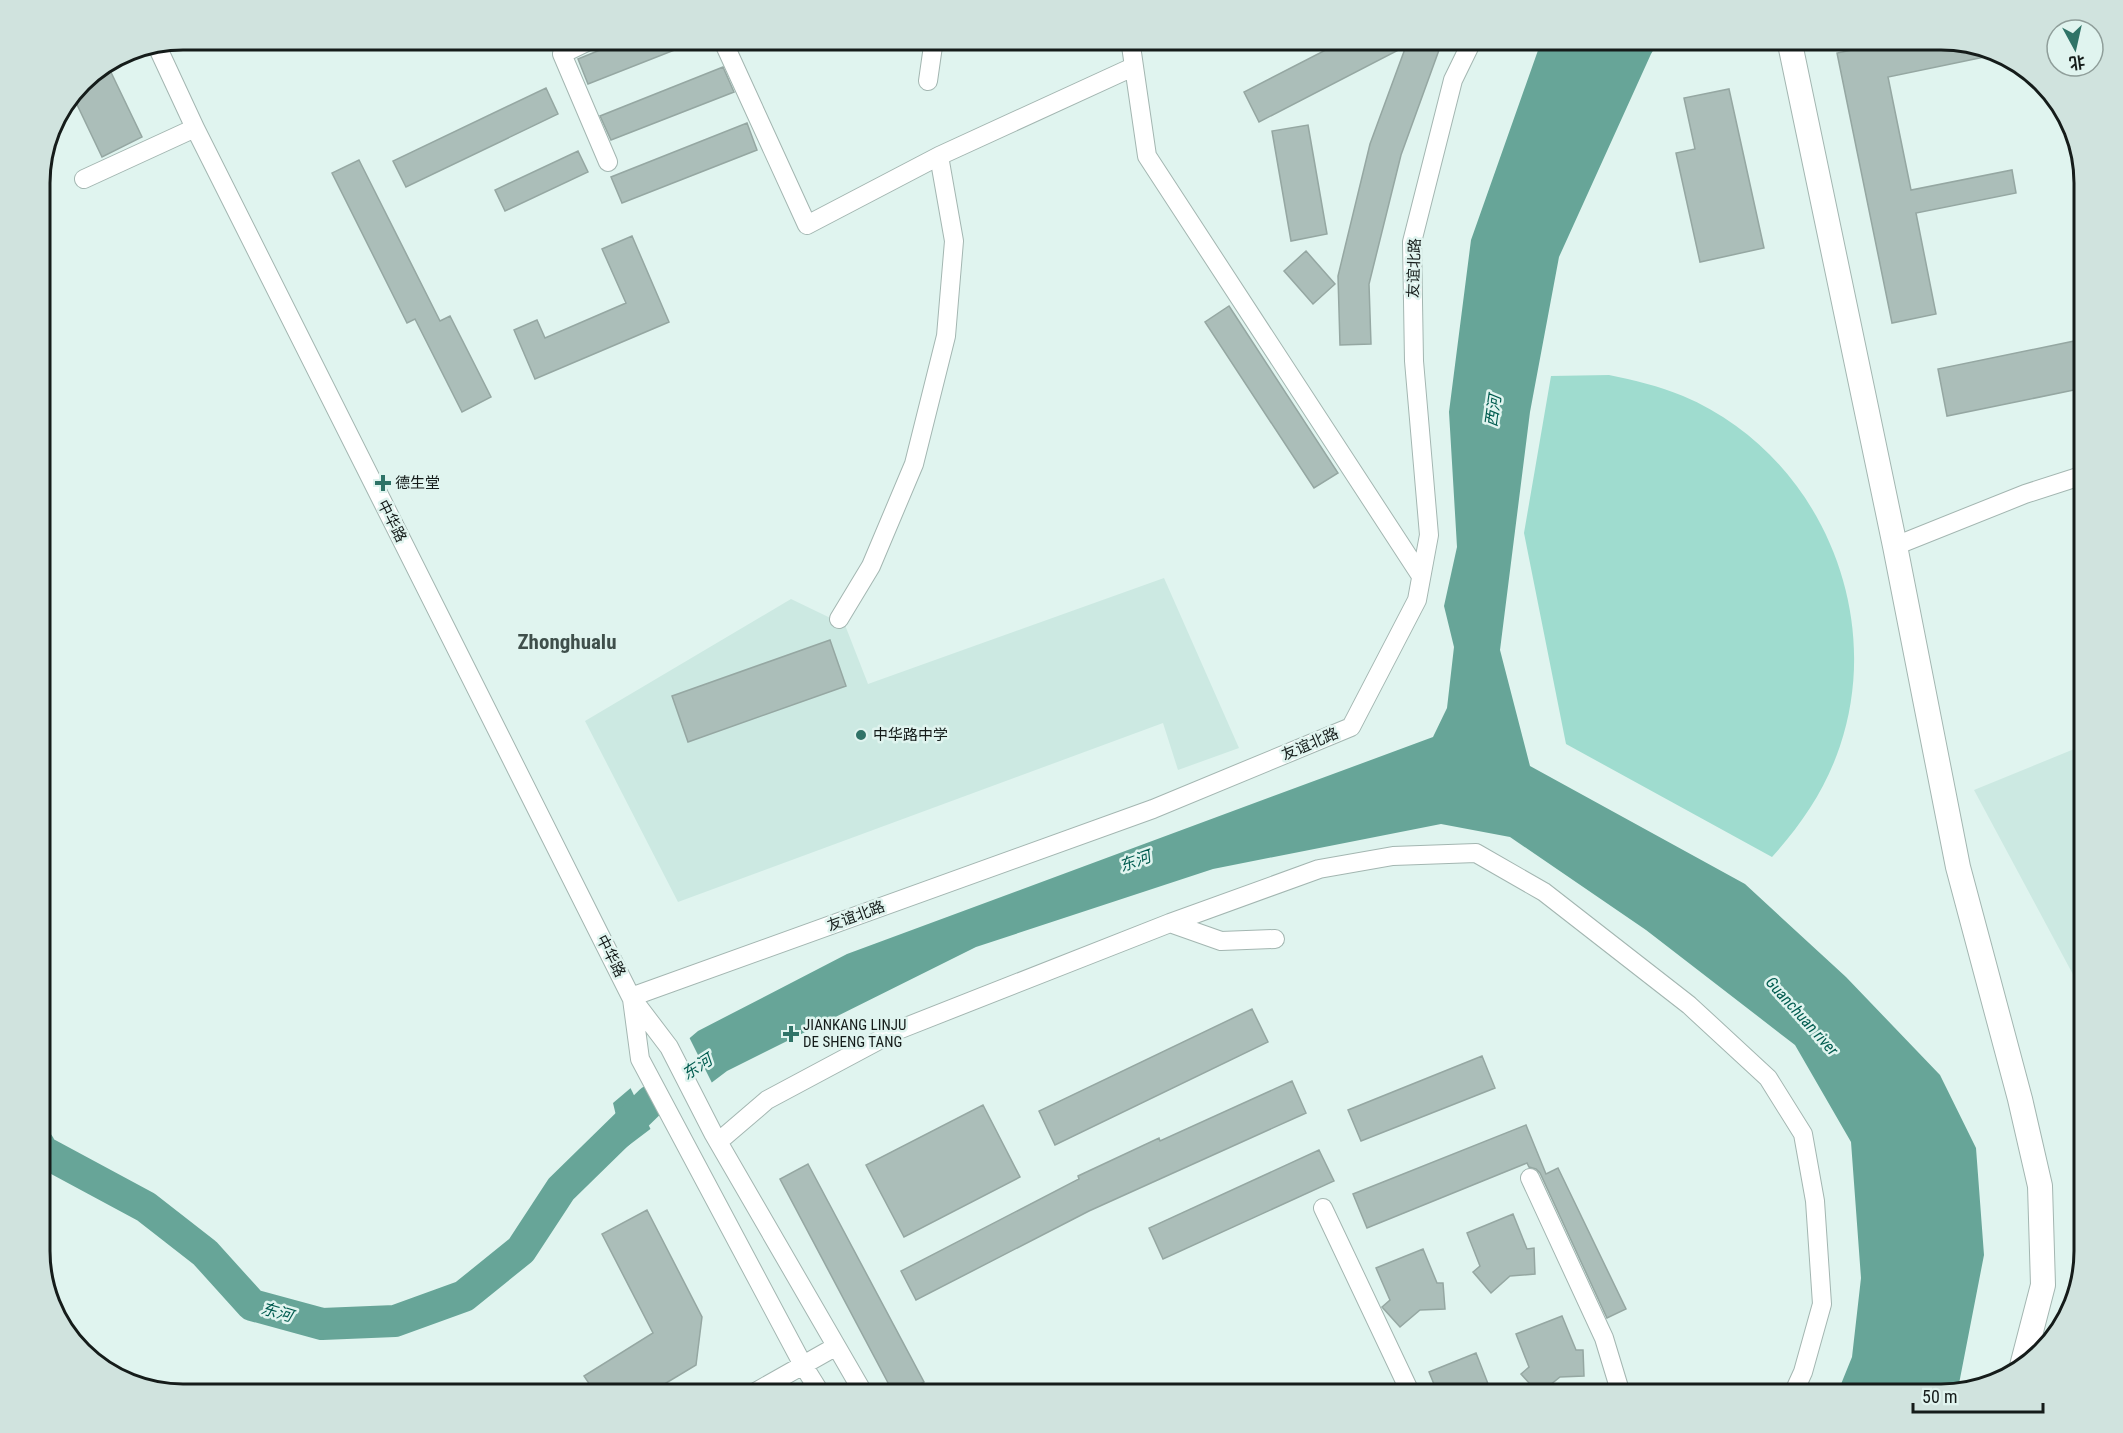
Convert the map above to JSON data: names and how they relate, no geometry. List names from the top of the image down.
{
  "streets": {
    "street": ["友谊北路", "中华路"]
  },
  "crossings": [
    ["友谊北路", "中华路"]
  ],
  "districts": ["Zhonghualu"],
  "water": ["西河", "东河", "Guanchuan river"],
  "places": {
    "health": ["德生堂", "JIANKANG LINJU DE SHENG TANG"],
    "other": ["中华路中学"]
  },
  "scale_bar": "50 m",
  "north": "bottom"
}
